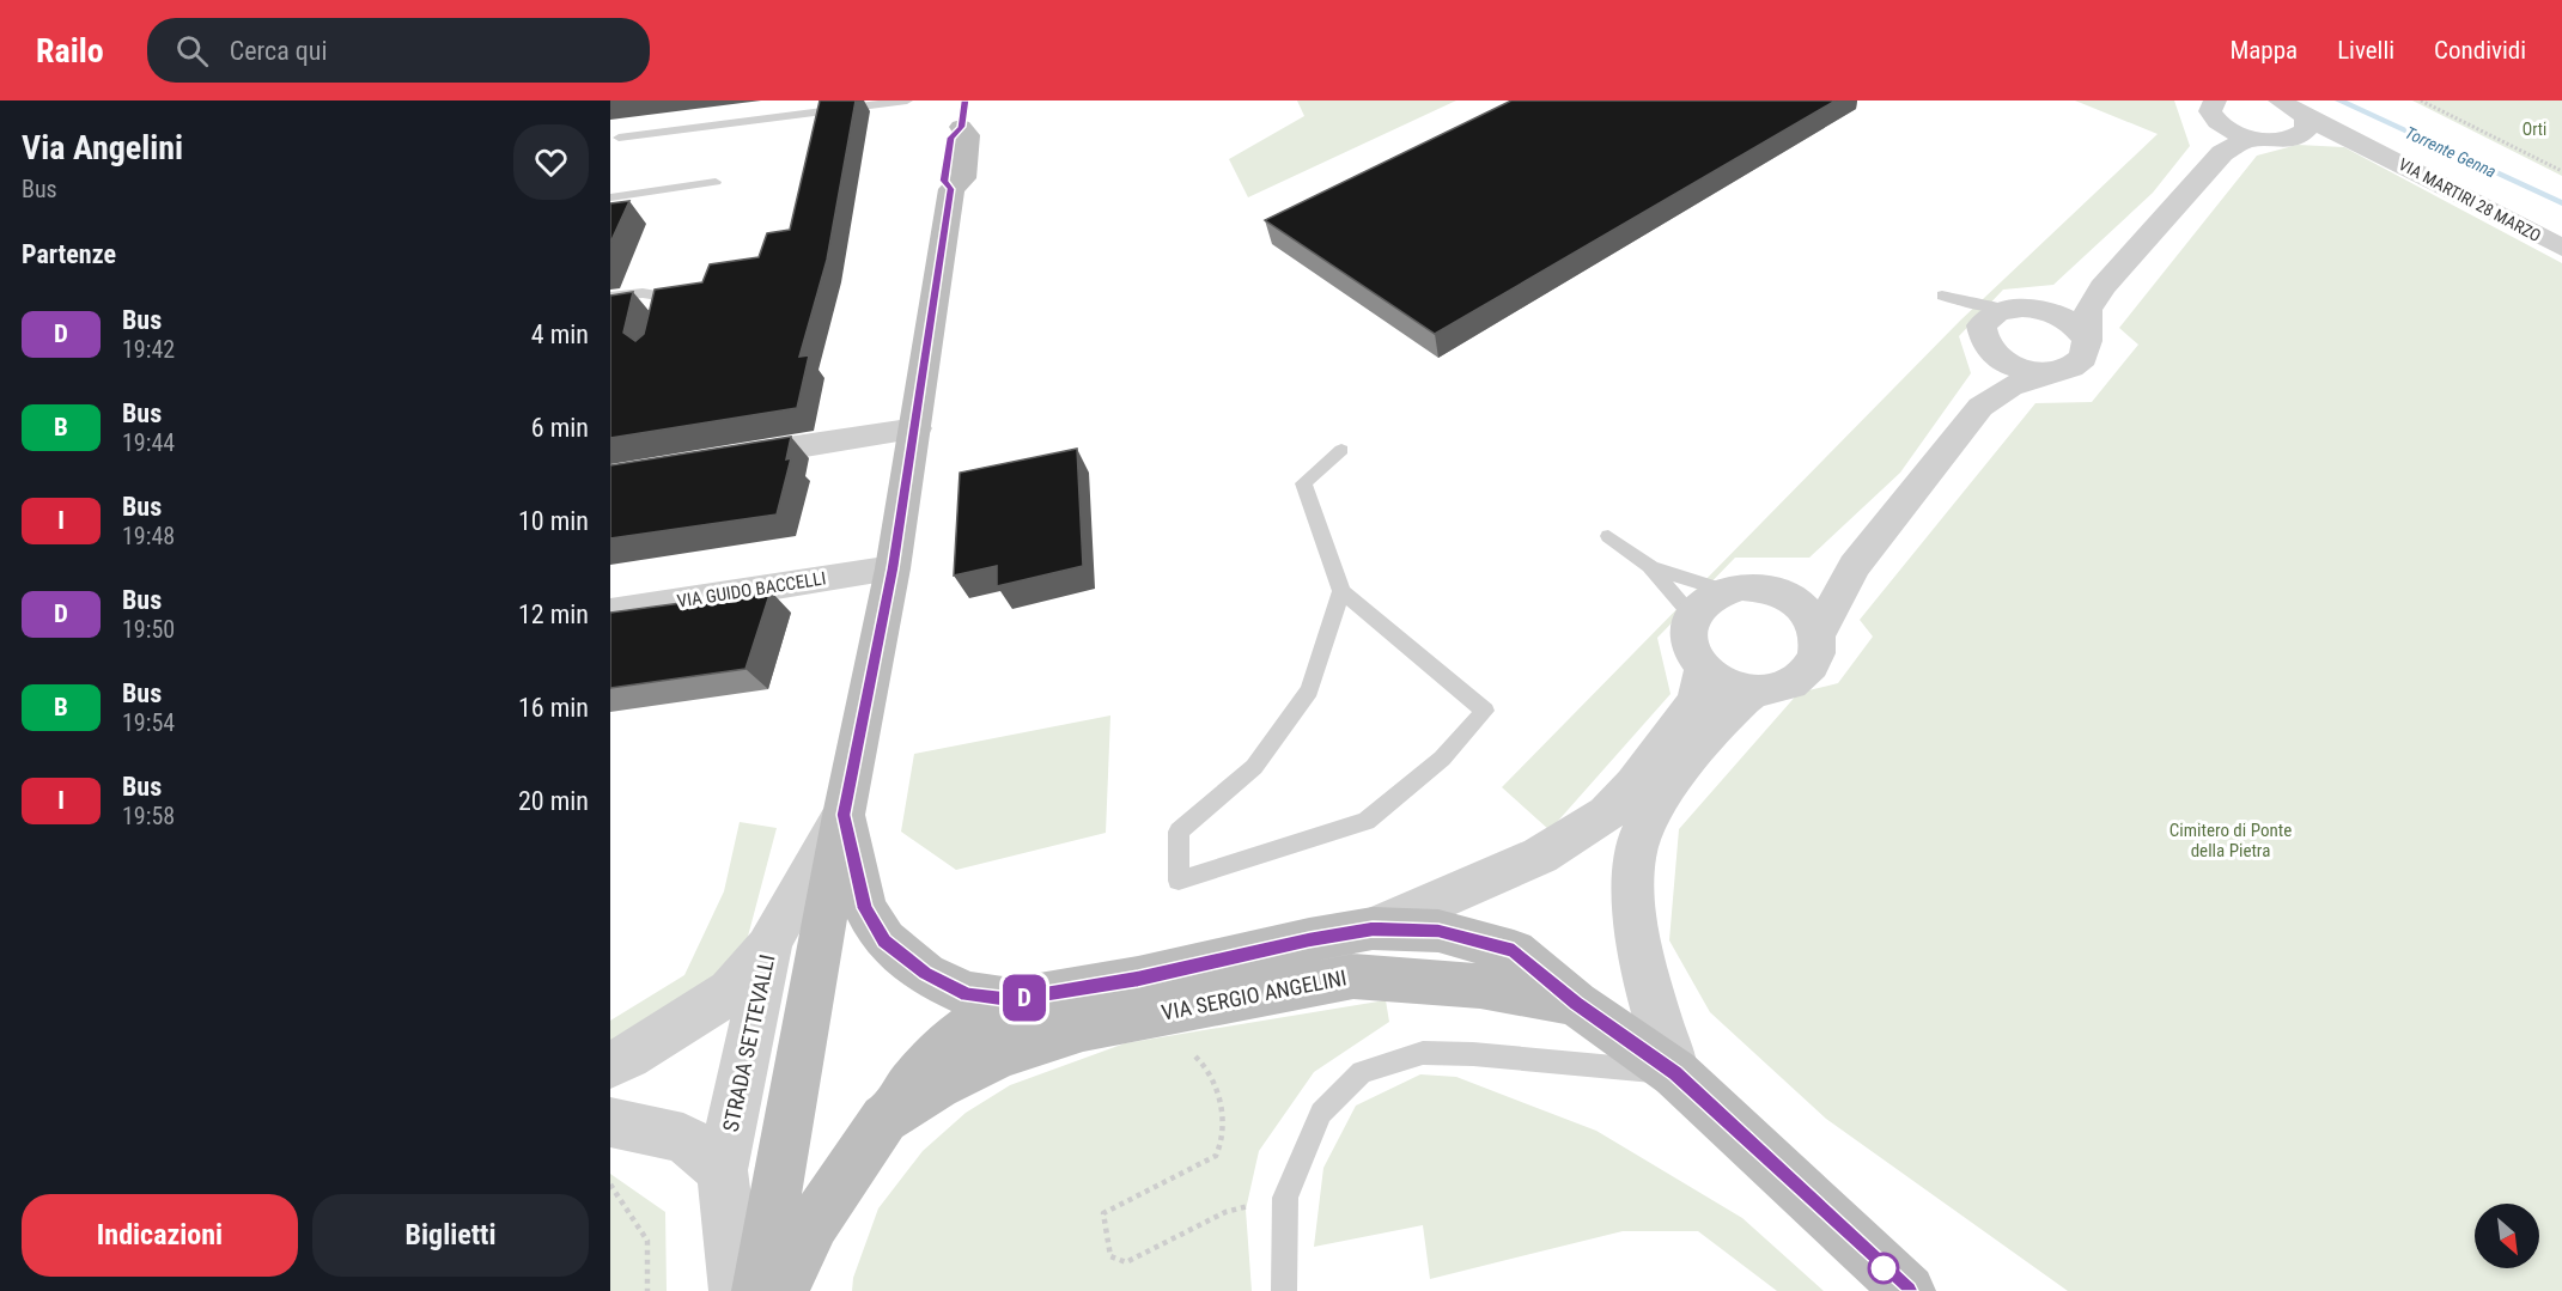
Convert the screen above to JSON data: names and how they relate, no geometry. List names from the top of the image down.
{
  "streets": {
    "main road": ["VIA SERGIO ANGELINI", "STRADA SETTEVALLI"],
    "street": ["VIA MARTIRI 28 MARZO", "VIA GUIDO BACCELLI"]
  },
  "crossings": [
    ["VIA GUIDO BACCELLI", "STRADA SETTEVALLI"]
  ],
  "water": ["Torrente Genna"],
  "parks": ["Orti", "Cimitero di Ponte della Pietra"],
  "lines": ["bus line D"],
  "north": "bottom right",
  "page": {
    "header": "Railo",
    "search": "Cerca qui",
    "nav": ["Mappa", "Livelli", "Condividi"],
    "heading": [
      ["Via Angelini", "Bus"],
      "Partenze"
    ],
    "on_map": "D",
    "list": [
      {
        "mark": "D",
        "name": "Bus",
        "note": "19:42",
        "value": "4 min"
      },
      {
        "mark": "B",
        "name": "Bus",
        "note": "19:44",
        "value": "6 min"
      },
      {
        "mark": "I",
        "name": "Bus",
        "note": "19:48",
        "value": "10 min"
      },
      {
        "mark": "D",
        "name": "Bus",
        "note": "19:50",
        "value": "12 min"
      },
      {
        "mark": "B",
        "name": "Bus",
        "note": "19:54",
        "value": "16 min"
      },
      {
        "mark": "I",
        "name": "Bus",
        "note": "19:58",
        "value": "20 min"
      }
    ],
    "buttons": ["Indicazioni", "Biglietti"]
  }
}
